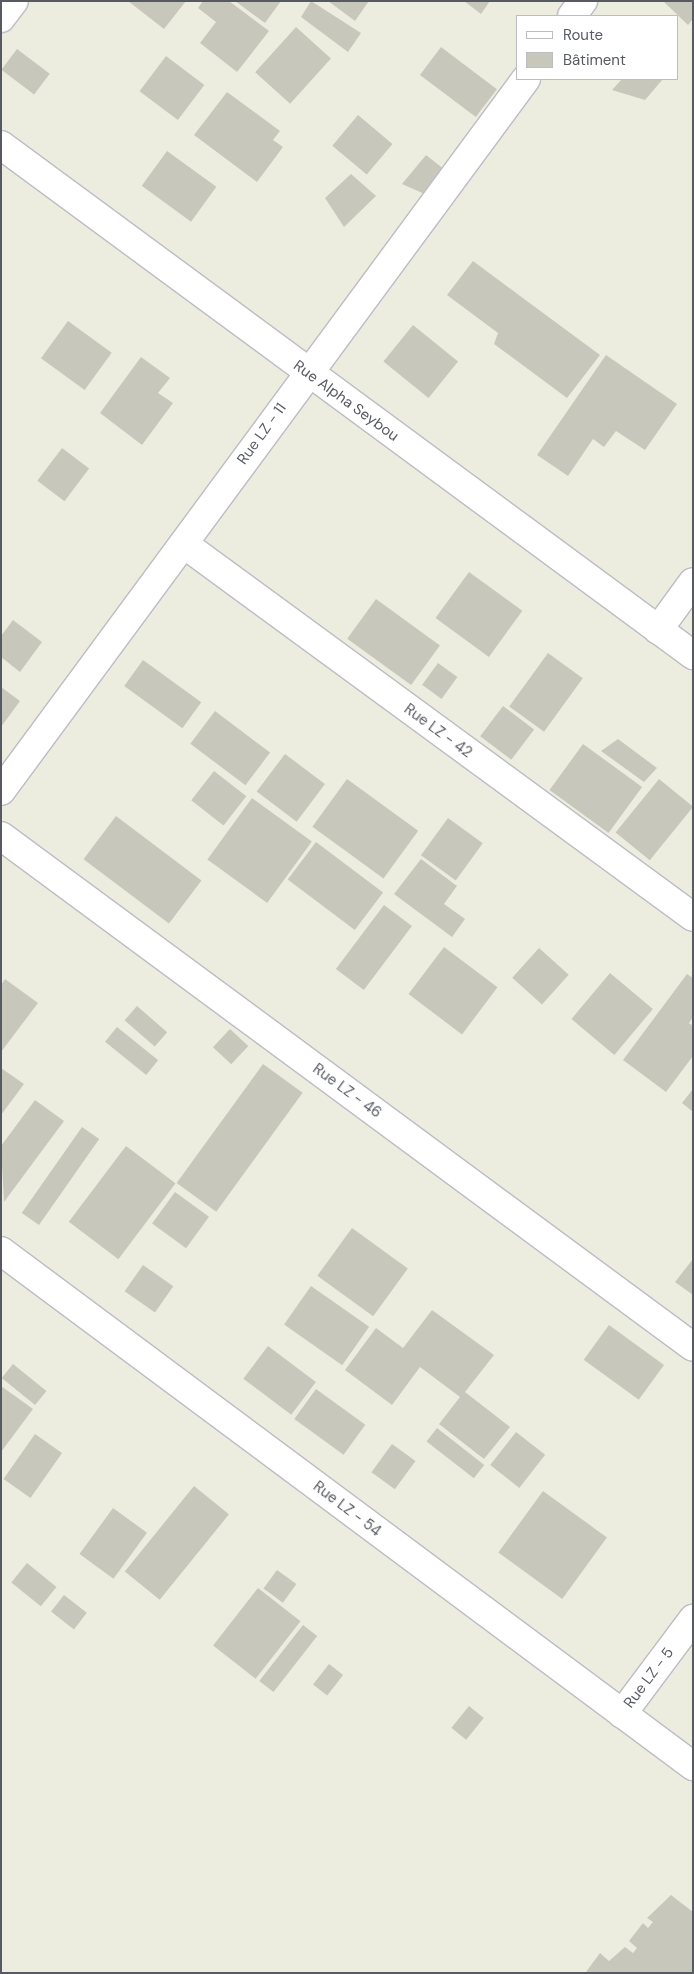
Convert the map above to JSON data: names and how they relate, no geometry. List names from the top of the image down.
{
  "streets": {
    "street": [
      "Rue Alpha Seybou",
      "Rue LZ - 11",
      "Rue LZ - 42",
      "Rue LZ - 46",
      "Rue LZ - 54",
      "Rue LZ - 5"
    ]
  },
  "crossings": [
    ["Rue Alpha Seybou", "Rue LZ - 11"],
    ["Rue LZ - 11", "Rue LZ - 42"],
    ["Rue LZ - 54", "Rue LZ - 5"]
  ],
  "legend": ["Route", "Bâtiment"]
}
